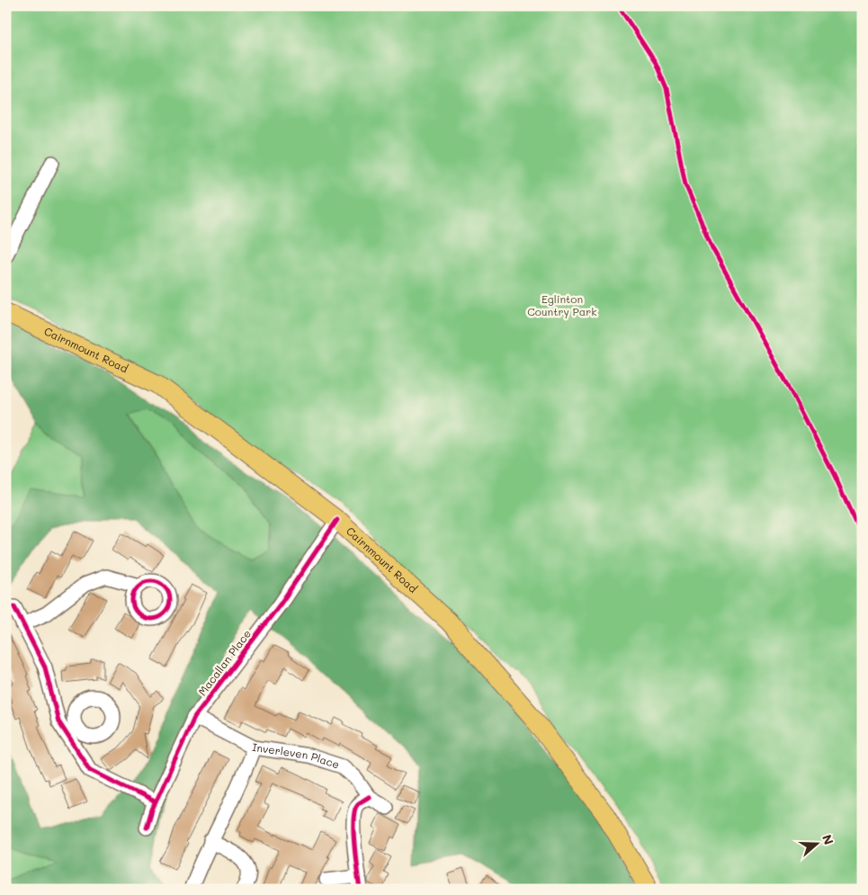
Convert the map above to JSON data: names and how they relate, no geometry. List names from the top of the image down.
{
  "streets": {
    "main road": ["Cairnmount Road"],
    "street": ["Macallan Place", "Inverleven Place"]
  },
  "crossings": [
    ["Cairnmount Road", "Macallan Place"],
    ["Macallan Place", "Inverleven Place"]
  ],
  "parks": ["Eglinton Country Park"],
  "north": "right"
}
